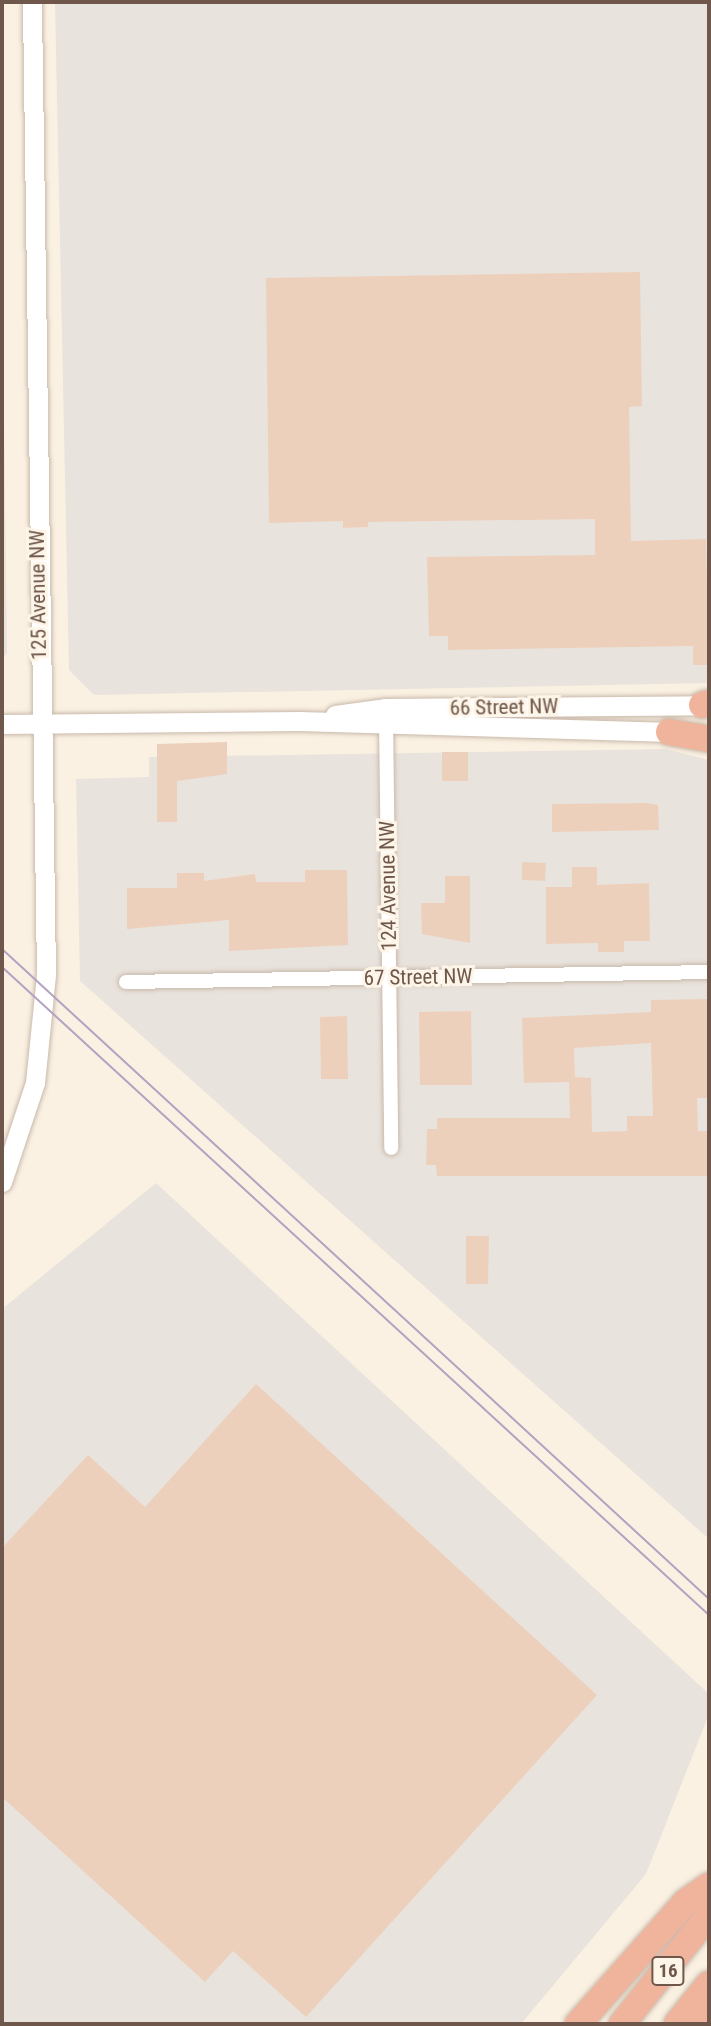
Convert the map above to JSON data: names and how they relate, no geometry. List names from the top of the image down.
{
  "streets": {
    "highway": ["16"],
    "street": [
      "125 Avenue NW",
      "66 Street NW",
      "124 Avenue NW",
      "67 Street NW"
    ]
  },
  "crossings": [
    ["125 Avenue NW", "66 Street NW"],
    ["66 Street NW", "124 Avenue NW"],
    ["124 Avenue NW", "67 Street NW"]
  ]
}
